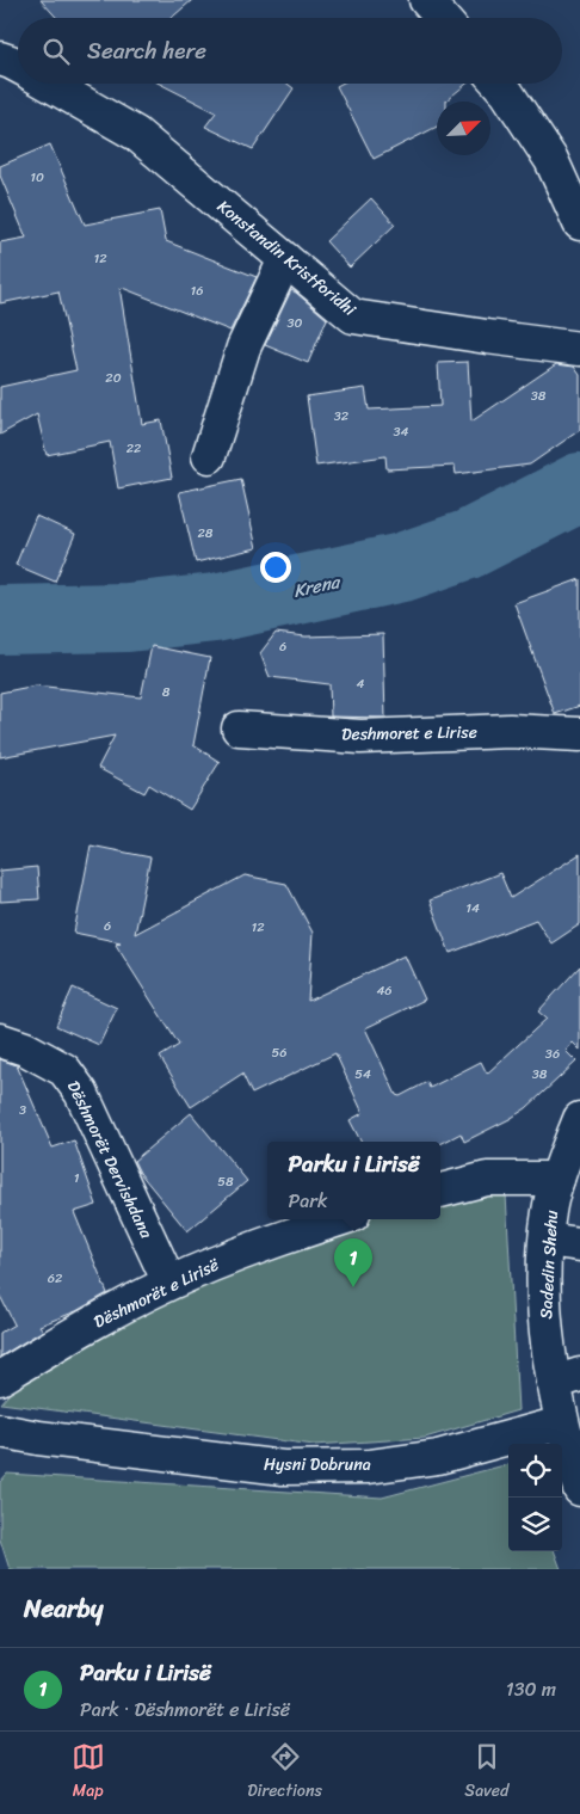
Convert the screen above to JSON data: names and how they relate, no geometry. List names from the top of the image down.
{
  "streets": {
    "street": [
      "Konstandin Kristforidhi",
      "Deshmoret e Lirise",
      "Dëshmorët Dervishdana",
      "Sadedin Shehu",
      "Dëshmorët e Lirisë",
      "Hysni Dobruna"
    ]
  },
  "crossings": [
    ["Dëshmorët Dervishdana", "Dëshmorët e Lirisë"],
    ["Sadedin Shehu", "Hysni Dobruna"]
  ],
  "water": ["Krena"],
  "house_numbers": [
    "10",
    "12",
    "16",
    "30",
    "20",
    "38",
    "32",
    "34",
    "22",
    "28",
    "6",
    "4",
    "8",
    "14",
    "6",
    "12",
    "46",
    "56",
    "36",
    "54",
    "38",
    "3",
    "1",
    "58",
    "62"
  ],
  "north": "top right",
  "page": {
    "search": "Search here",
    "popup": ["Parku i Lirisë", "Park"],
    "pins": "1",
    "heading": "Nearby",
    "list": [
      {
        "mark": "1",
        "name": "Parku i Lirisë",
        "note": "Park · Dëshmorët e Lirisë",
        "value": "130 m"
      }
    ],
    "nav": ["Map", "Directions", "Saved"]
  }
}
